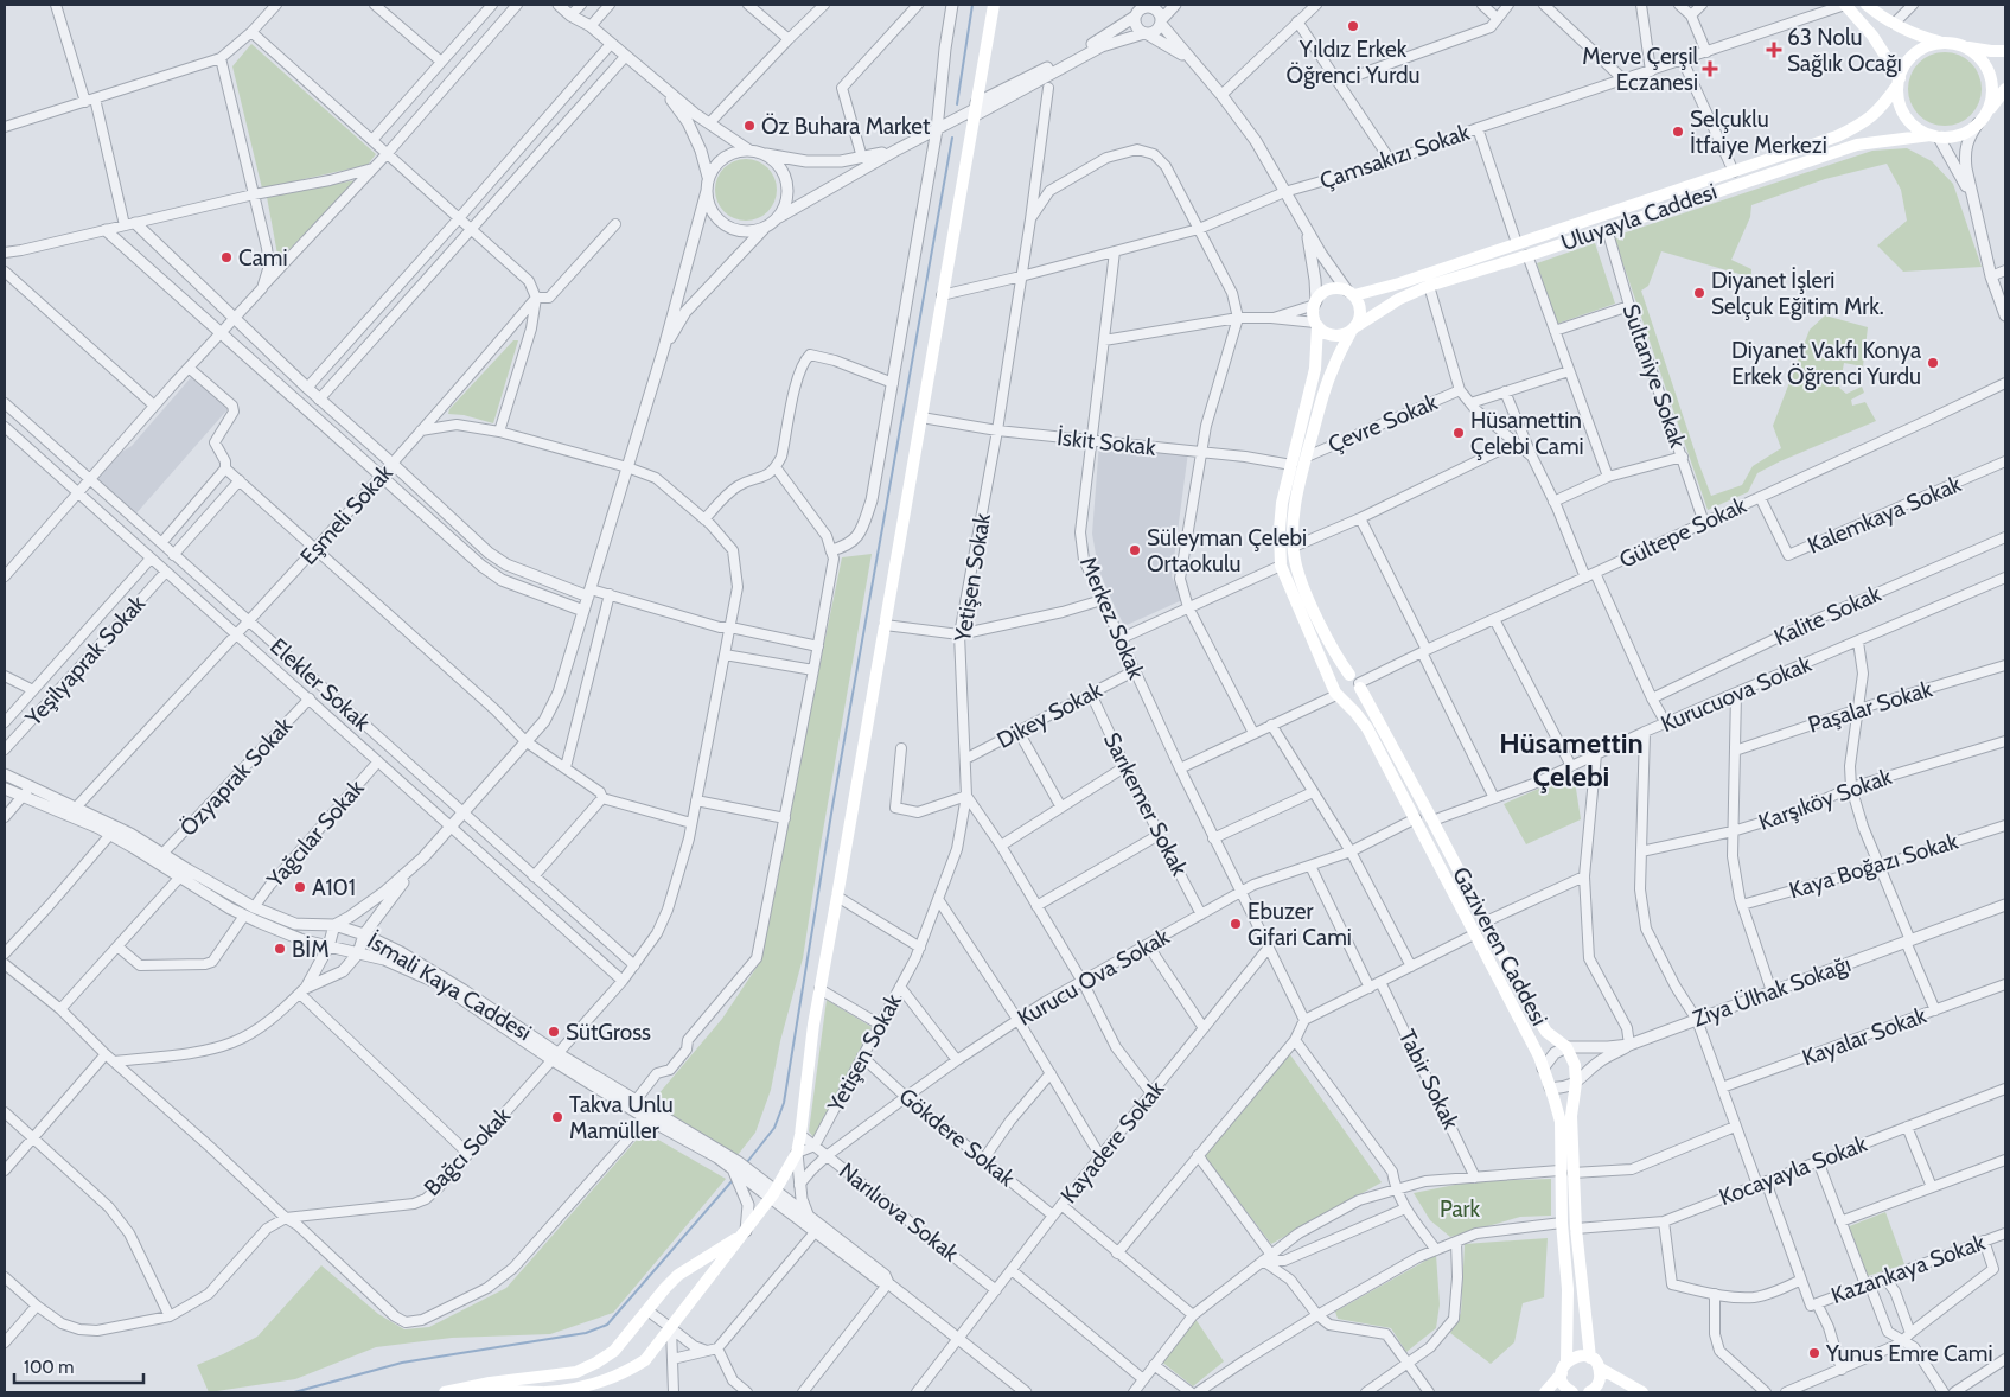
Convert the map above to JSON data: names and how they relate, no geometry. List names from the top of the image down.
{
  "streets": {
    "main road": ["Uluyayla Caddesi", "Gaziveren Caddesi"],
    "street": [
      "Çamsakızı Sokak",
      "Sultaniye Sokak",
      "Çevre Sokak",
      "İskit Sokak",
      "Eşmeli Sokak",
      "Kalemkaya Sokak",
      "Gültepe Sokak",
      "Yetişen Sokak",
      "Kalite Sokak",
      "Merkez Sokak",
      "Yeşilyaprak Sokak",
      "Elekler Sokak",
      "Kurucuova Sokak",
      "Paşalar Sokak",
      "Dikey Sokak",
      "Özyaprak Sokak",
      "Karşıköy Sokak",
      "Sarıkemer Sokak",
      "Yağcılar Sokak",
      "Kaya Boğazı Sokak",
      "Kurucu Ova Sokak",
      "İsmali Kaya Caddesi",
      "Ziya Ülhak Sokağı",
      "Kayalar Sokak",
      "Tabir Sokak",
      "Gökdere Sokak",
      "Kayadere Sokak",
      "Bağcı Sokak",
      "Kocayayla Sokak",
      "Narılıova Sokak",
      "Kazankaya Sokak"
    ]
  },
  "crossings": [
    ["Çamsakızı Sokak", "Yetişen Sokak"],
    ["Çamsakızı Sokak", "Merkez Sokak"],
    ["Uluyayla Caddesi", "Sultaniye Sokak"],
    ["Uluyayla Caddesi", "Gaziveren Caddesi"],
    ["Sultaniye Sokak", "Gültepe Sokak"],
    ["Çevre Sokak", "Gaziveren Caddesi"],
    ["İskit Sokak", "Yetişen Sokak"],
    ["İskit Sokak", "Merkez Sokak"],
    ["İskit Sokak", "Gaziveren Caddesi"],
    ["Eşmeli Sokak", "Elekler Sokak"],
    ["Eşmeli Sokak", "İsmali Kaya Caddesi"],
    ["Eşmeli Sokak", "Bağcı Sokak"],
    ["Kalemkaya Sokak", "Gültepe Sokak"],
    ["Gültepe Sokak", "Gaziveren Caddesi"],
    ["Yetişen Sokak", "Dikey Sokak"],
    ["Yetişen Sokak", "Gökdere Sokak"],
    ["Yetişen Sokak", "Narılıova Sokak"],
    ["Merkez Sokak", "Dikey Sokak"],
    ["Merkez Sokak", "Kurucu Ova Sokak"],
    ["Merkez Sokak", "Kayadere Sokak"],
    ["Yeşilyaprak Sokak", "Elekler Sokak"],
    ["Elekler Sokak", "Özyaprak Sokak"],
    ["Elekler Sokak", "Yağcılar Sokak"],
    ["Elekler Sokak", "Bağcı Sokak"],
    ["Kurucuova Sokak", "Gaziveren Caddesi"],
    ["Dikey Sokak", "Sarıkemer Sokak"],
    ["Özyaprak Sokak", "İsmali Kaya Caddesi"],
    ["Sarıkemer Sokak", "Kurucu Ova Sokak"],
    ["Yağcılar Sokak", "İsmali Kaya Caddesi"],
    ["Gaziveren Caddesi", "Kurucu Ova Sokak"],
    ["Gaziveren Caddesi", "Ziya Ülhak Sokağı"],
    ["Gaziveren Caddesi", "Kocayayla Sokak"],
    ["Kurucu Ova Sokak", "Gökdere Sokak"],
    ["Kurucu Ova Sokak", "Narılıova Sokak"],
    ["İsmali Kaya Caddesi", "Kayadere Sokak"],
    ["İsmali Kaya Caddesi", "Bağcı Sokak"],
    ["Gökdere Sokak", "Kayadere Sokak"],
    ["Kayadere Sokak", "Narılıova Sokak"]
  ],
  "districts": ["Hüsamettin Çelebi"],
  "parks": ["Park"],
  "places": {
    "other": [
      "Yıldız Erkek Öğrenci Yurdu",
      "Öz Buhara Market",
      "Selçuklu İtfaiye Merkezi",
      "Cami",
      "Diyanet İşleri Selçuk Eğitim Mrk.",
      "Diyanet Vakfı Konya Erkek Öğrenci Yurdu",
      "Hüsamettin Çelebi Cami",
      "Süleyman Çelebi Ortaokulu",
      "A101",
      "Ebuzer Gifari Cami",
      "BİM",
      "SütGross",
      "Takva Unlu Mamüller",
      "Yunus Emre Cami"
    ],
    "health": ["63 Nolu Sağlık Ocağı", "Merve Çerşil Eczanesi"]
  },
  "scale_bar": "100 m"
}
